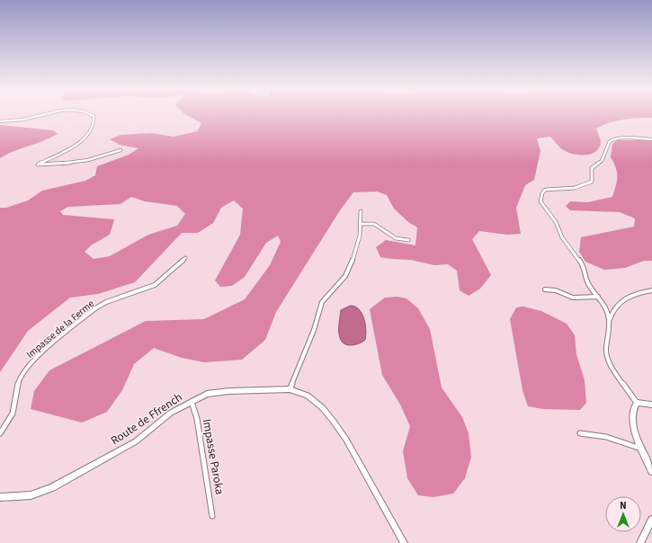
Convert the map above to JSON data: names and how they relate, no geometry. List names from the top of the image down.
{
  "streets": {
    "main road": ["Route de Ffrench"],
    "street": ["Impasse de la Ferme", "Impasse Paroka"]
  },
  "crossings": [
    ["Route de Ffrench", "Impasse Paroka"]
  ],
  "north": "top"
}
